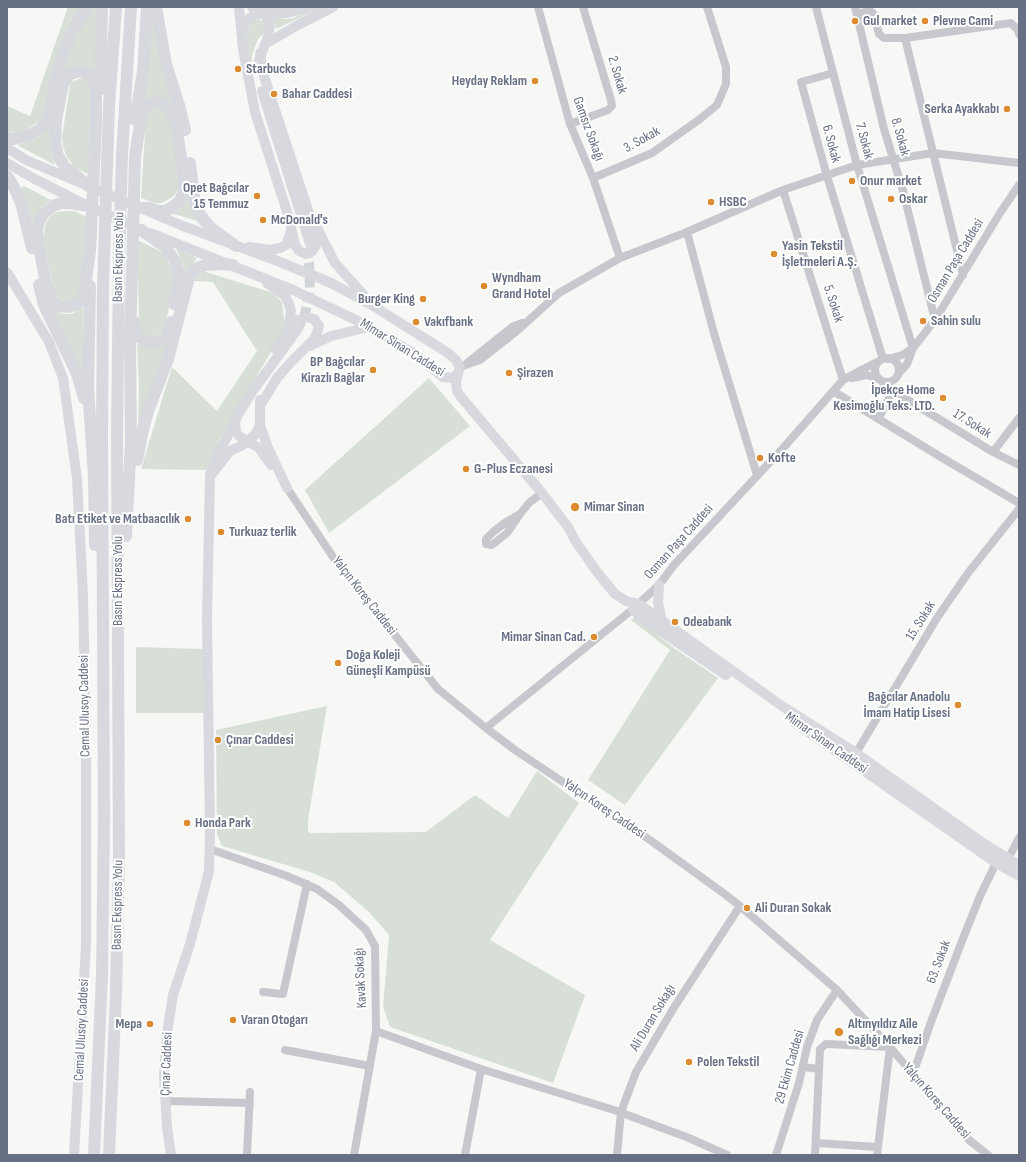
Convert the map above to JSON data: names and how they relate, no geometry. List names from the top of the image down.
{
  "streets": {
    "highway": ["Basın Ekspress Yolu"],
    "main road": [
      "Mimar Sinan Caddesi",
      "Yalçın Koreş Caddesi",
      "Cemal Ulusoy Caddesi",
      "Çınar Caddesi"
    ],
    "street": [
      "2. Sokak",
      "Gamsız Sokağı",
      "8. Sokak",
      "3. Sokak",
      "7. Sokak",
      "6. Sokak",
      "Osman Paşa Caddesi",
      "5. Sokak",
      "17. Sokak",
      "15. Sokak",
      "63. Sokak",
      "Kavak Sokağı",
      "Ali Duran Sokağı",
      "29 Ekim Caddesi"
    ]
  },
  "crossings": [
    ["2. Sokak", "Gamsız Sokağı"],
    ["Gamsız Sokağı", "3. Sokak"],
    ["8. Sokak", "Osman Paşa Caddesi"],
    ["7. Sokak", "6. Sokak"],
    ["7. Sokak", "Osman Paşa Caddesi"],
    ["6. Sokak", "Osman Paşa Caddesi"],
    ["6. Sokak", "17. Sokak"],
    ["Osman Paşa Caddesi", "5. Sokak"],
    ["Osman Paşa Caddesi", "Mimar Sinan Caddesi"],
    ["Osman Paşa Caddesi", "17. Sokak"],
    ["Osman Paşa Caddesi", "Yalçın Koreş Caddesi"],
    ["Mimar Sinan Caddesi", "15. Sokak"],
    ["Mimar Sinan Caddesi", "63. Sokak"],
    ["Yalçın Koreş Caddesi", "63. Sokak"],
    ["Yalçın Koreş Caddesi", "Ali Duran Sokağı"],
    ["Yalçın Koreş Caddesi", "Çınar Caddesi"],
    ["Yalçın Koreş Caddesi", "29 Ekim Caddesi"],
    ["Kavak Sokağı", "Çınar Caddesi"]
  ],
  "places": [
    "Gul market",
    "Plevne Cami",
    "Starbucks",
    "Heyday Reklam",
    "Bahar Caddesi",
    "Serka Ayakkabı",
    "Onur market",
    "Opet Bağcılar 15 Temmuz",
    "Oskar",
    "HSBC",
    "McDonald's",
    "Yasin Tekstil İşletmeleri A.Ş.",
    "Wyndham Grand Hotel",
    "Burger King",
    "Sahin sulu",
    "Vakıfbank",
    "BP Bağcılar Kirazlı Bağlar",
    "Şirazen",
    "İpekçe Home Kesimoğlu Teks. LTD.",
    "Kofte",
    "G-Plus Eczanesi",
    "Mimar Sinan",
    "Batı Etiket ve Matbaacılık",
    "Turkuaz terlik",
    "Odeabank",
    "Mimar Sinan Cad.",
    "Doğa Koleji Güneşli Kampüsü",
    "Bağcılar Anadolu İmam Hatip Lisesi",
    "Çınar Caddesi",
    "Honda Park",
    "Ali Duran Sokak",
    "Varan Otogarı",
    "Mepa",
    "Altınyıldız Aile Sağlığı Merkezi",
    "Polen Tekstil"
  ]
}
